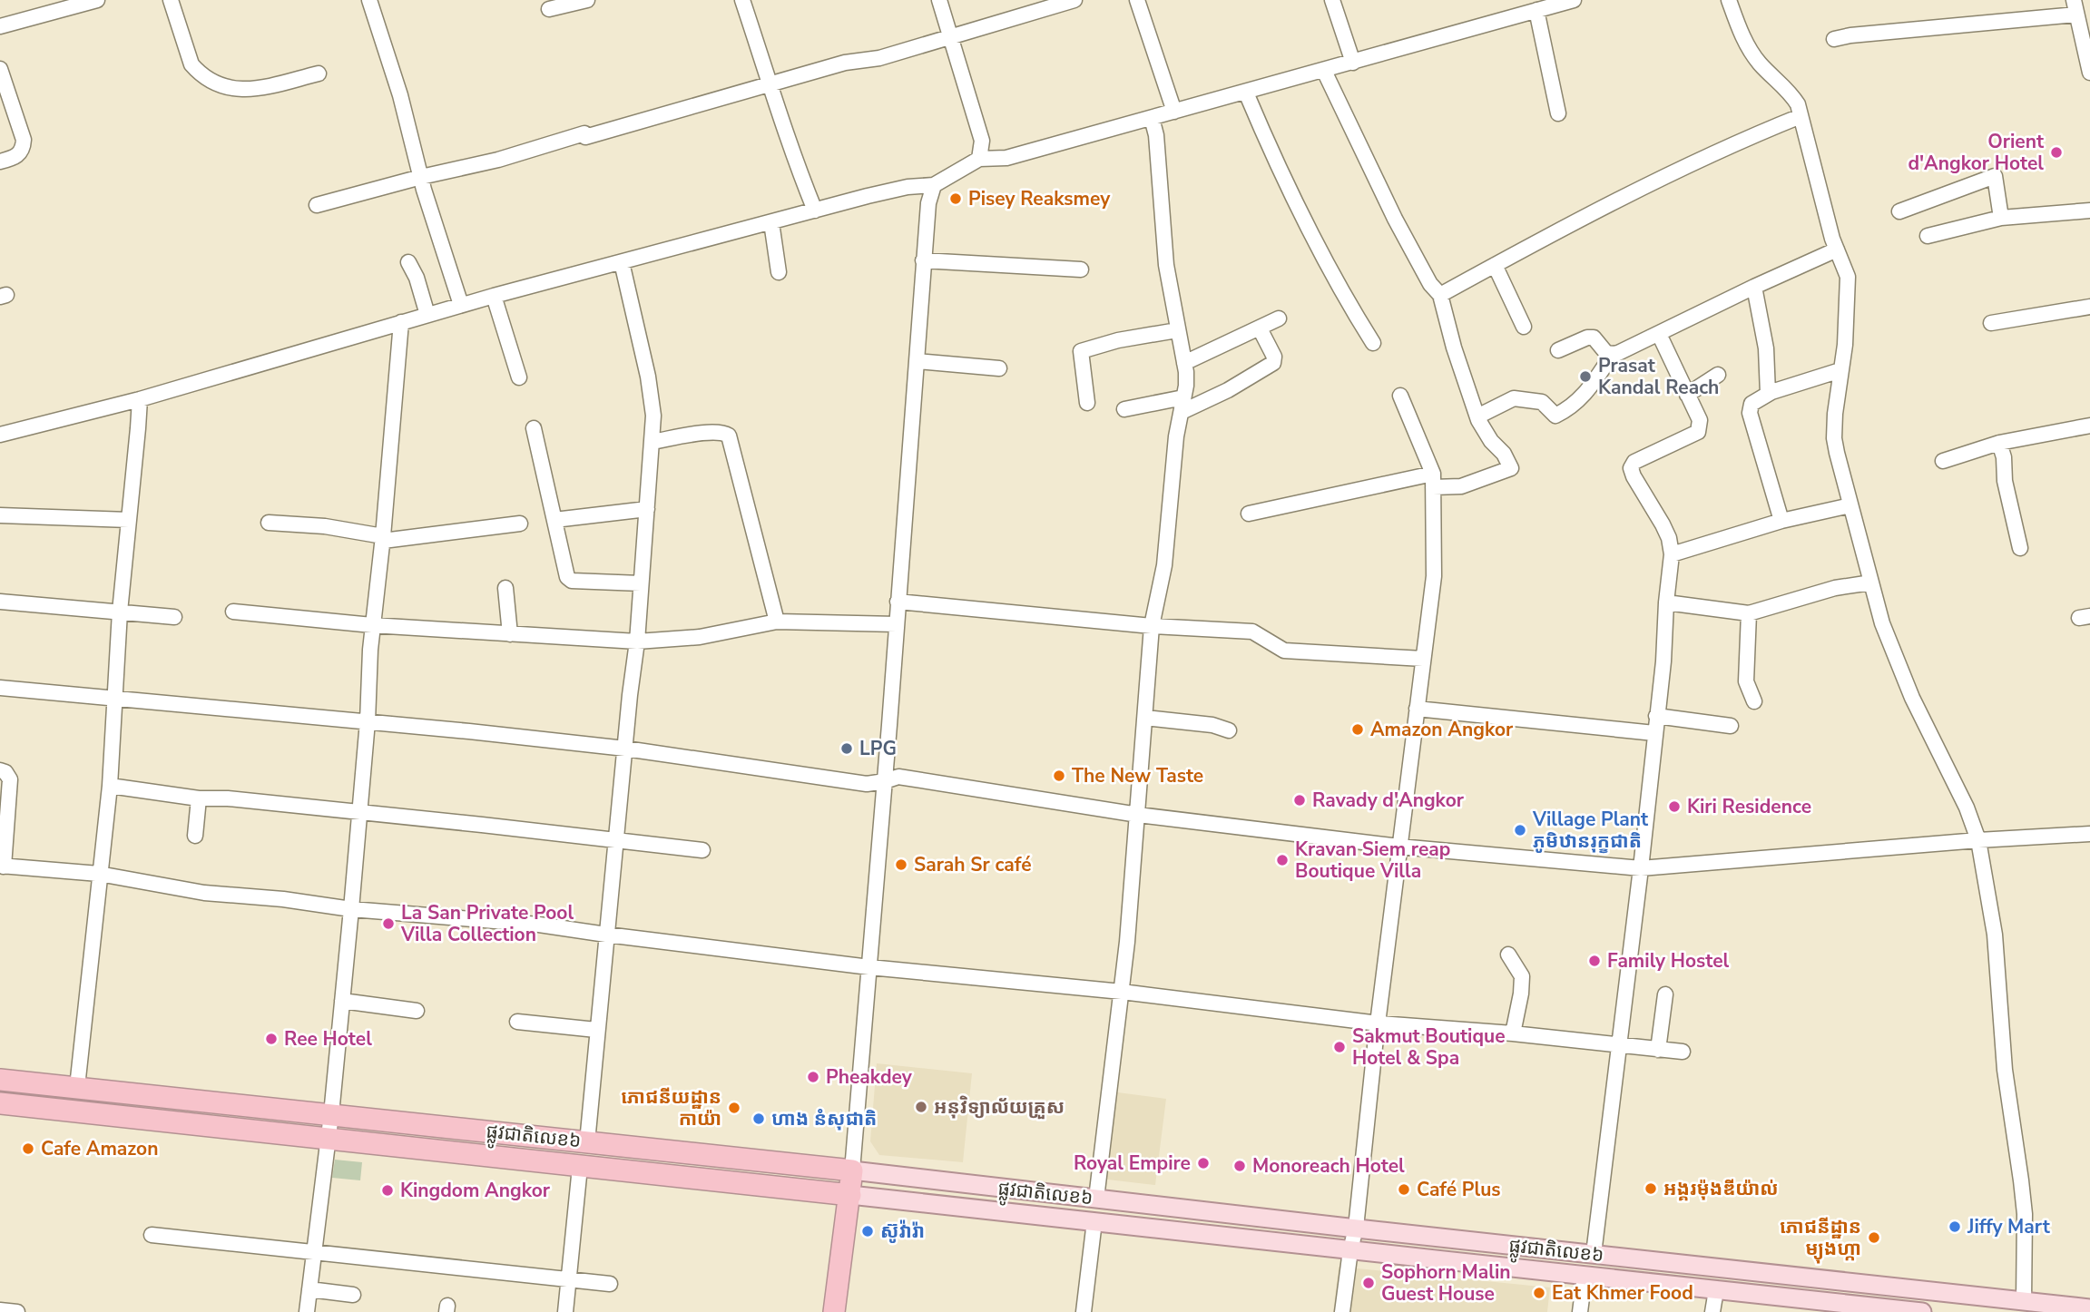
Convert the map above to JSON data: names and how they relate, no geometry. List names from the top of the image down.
{
  "streets": {
    "highway": ["ផ្លូវជាតិលេខ៦"]
  },
  "places": [
    "Orient d'Angkor Hotel",
    "Pisey Reaksmey",
    "Prasat Kandal Reach",
    "Amazon Angkor",
    "LPG",
    "The New Taste",
    "Ravady d'Angkor",
    "Kiri Residence",
    "Village Plant ភូមិឋានរុក្ខជាតិ",
    "Kravan Siem reap Boutique Villa",
    "Sarah Sr café",
    "La San Private Pool Villa Collection",
    "Family Hostel",
    "Ree Hotel",
    "Sakmut Boutique Hotel & Spa",
    "Pheakdey",
    "អនុវិទ្យាល័យគ្រួស",
    "ភោជនីយដ្ឋាន កាយ៉ា",
    "ហាង នំសុជាតិ",
    "Cafe Amazon",
    "Royal Empire",
    "Monoreach Hotel",
    "អង្គរម៉ុងឌីយ៉ាល់",
    "Café Plus",
    "Kingdom Angkor",
    "Jiffy Mart",
    "ស៊ូវ៉ារ៉ា",
    "ភោជនីដ្ឋាន ម្យុងហ្កា",
    "Sophorn Malin Guest House",
    "Eat Khmer Food"
  ]
}
